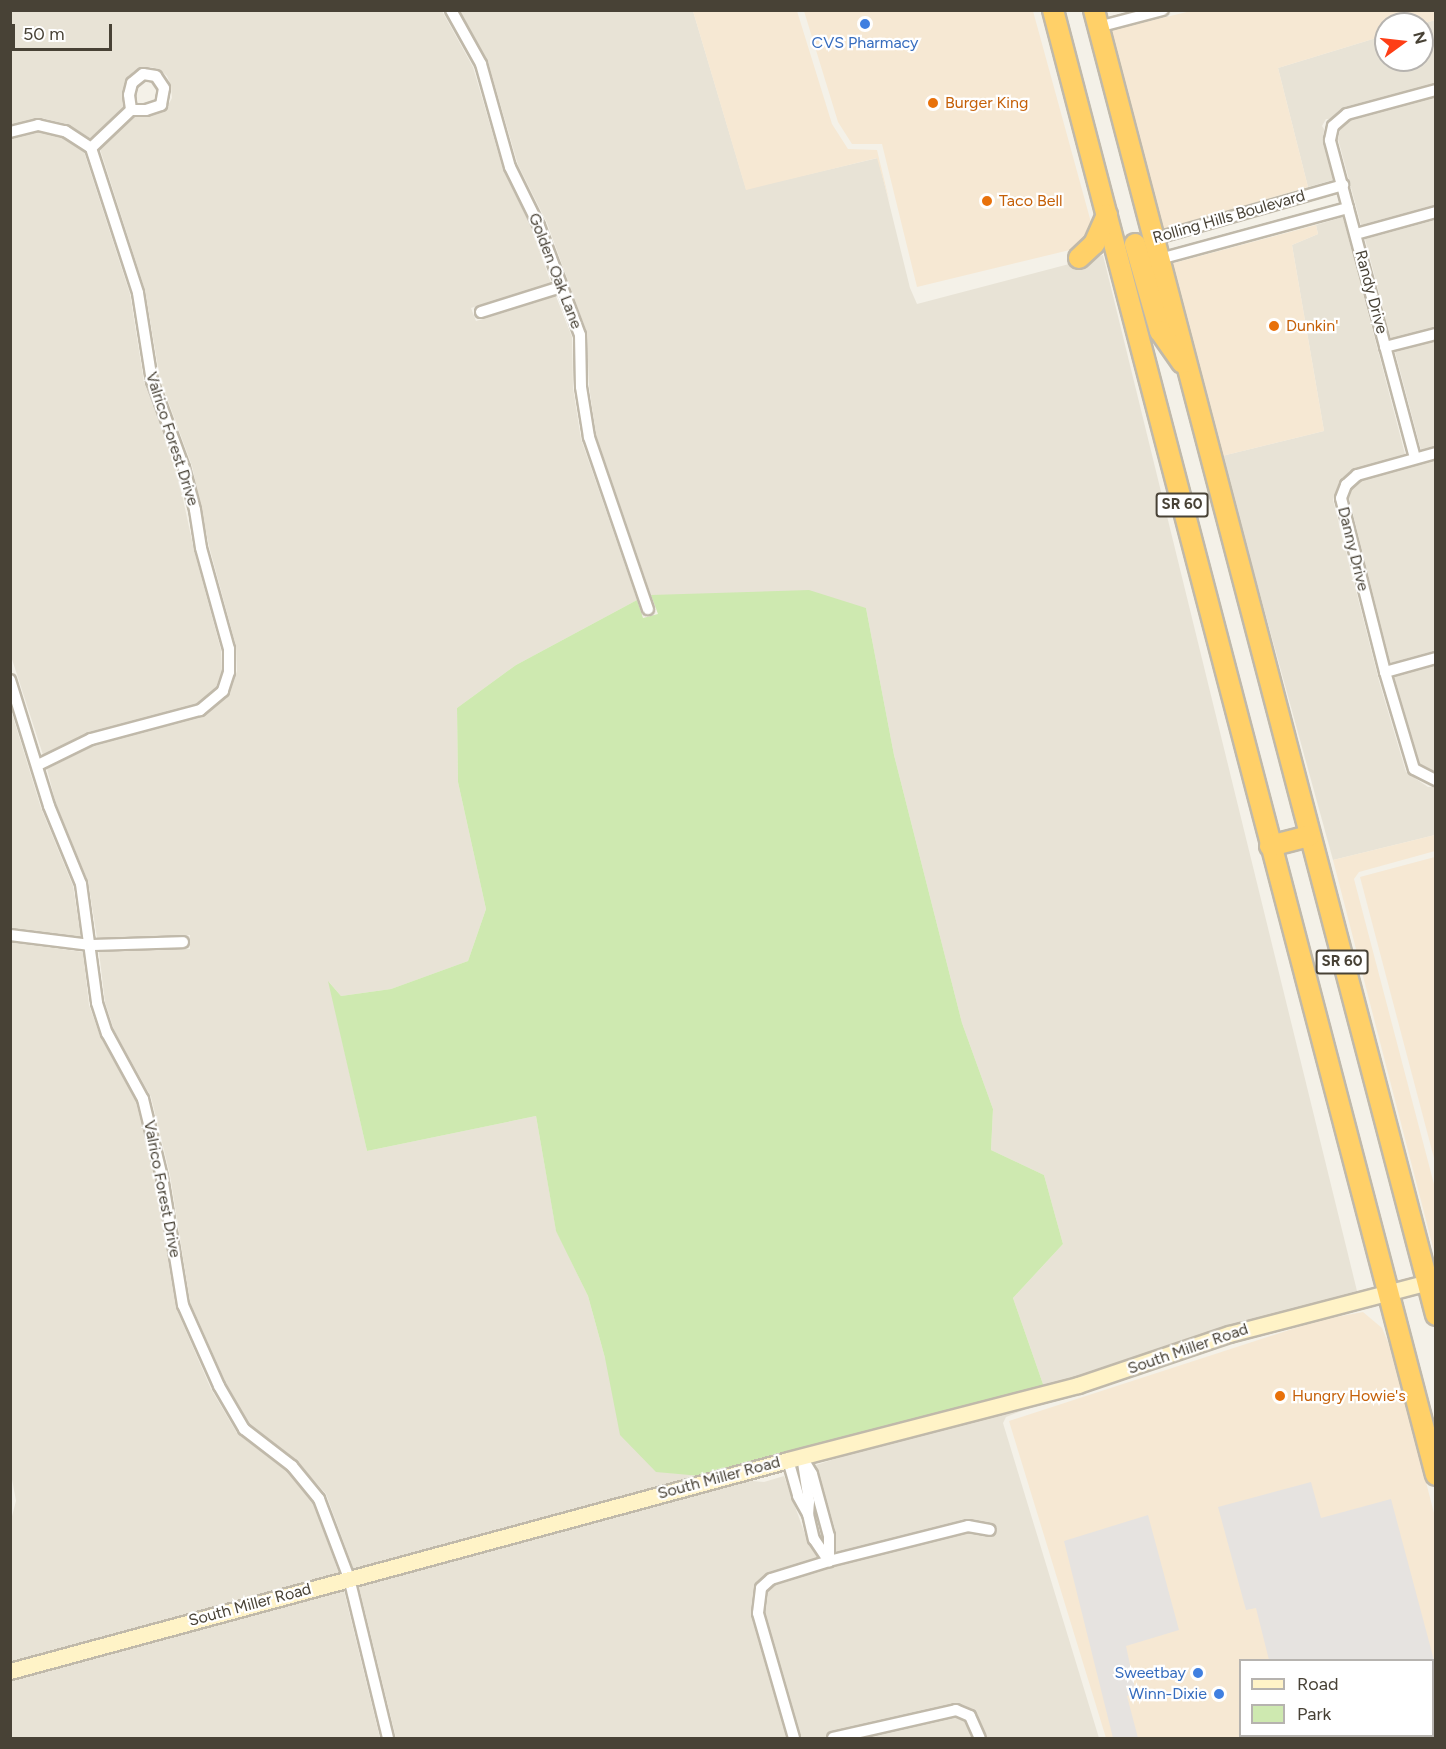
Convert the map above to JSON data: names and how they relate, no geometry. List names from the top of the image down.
{
  "streets": {
    "highway": ["SR 60"],
    "street": [
      "Rolling Hills Boulevard",
      "Golden Oak Lane",
      "Randy Drive",
      "Valrico Forest Drive",
      "Danny Drive",
      "South Miller Road"
    ]
  },
  "crossings": [
    ["Rolling Hills Boulevard", "Randy Drive"],
    ["Rolling Hills Boulevard", "SR 60"],
    ["Randy Drive", "Danny Drive"],
    ["Valrico Forest Drive", "South Miller Road"],
    ["SR 60", "South Miller Road"]
  ],
  "places": [
    "CVS Pharmacy",
    "Burger King",
    "Taco Bell",
    "Dunkin'",
    "Hungry Howie's",
    "Sweetbay",
    "Winn-Dixie"
  ],
  "legend": ["Road", "Park"],
  "scale_bar": "50 m",
  "north": "right"
}
